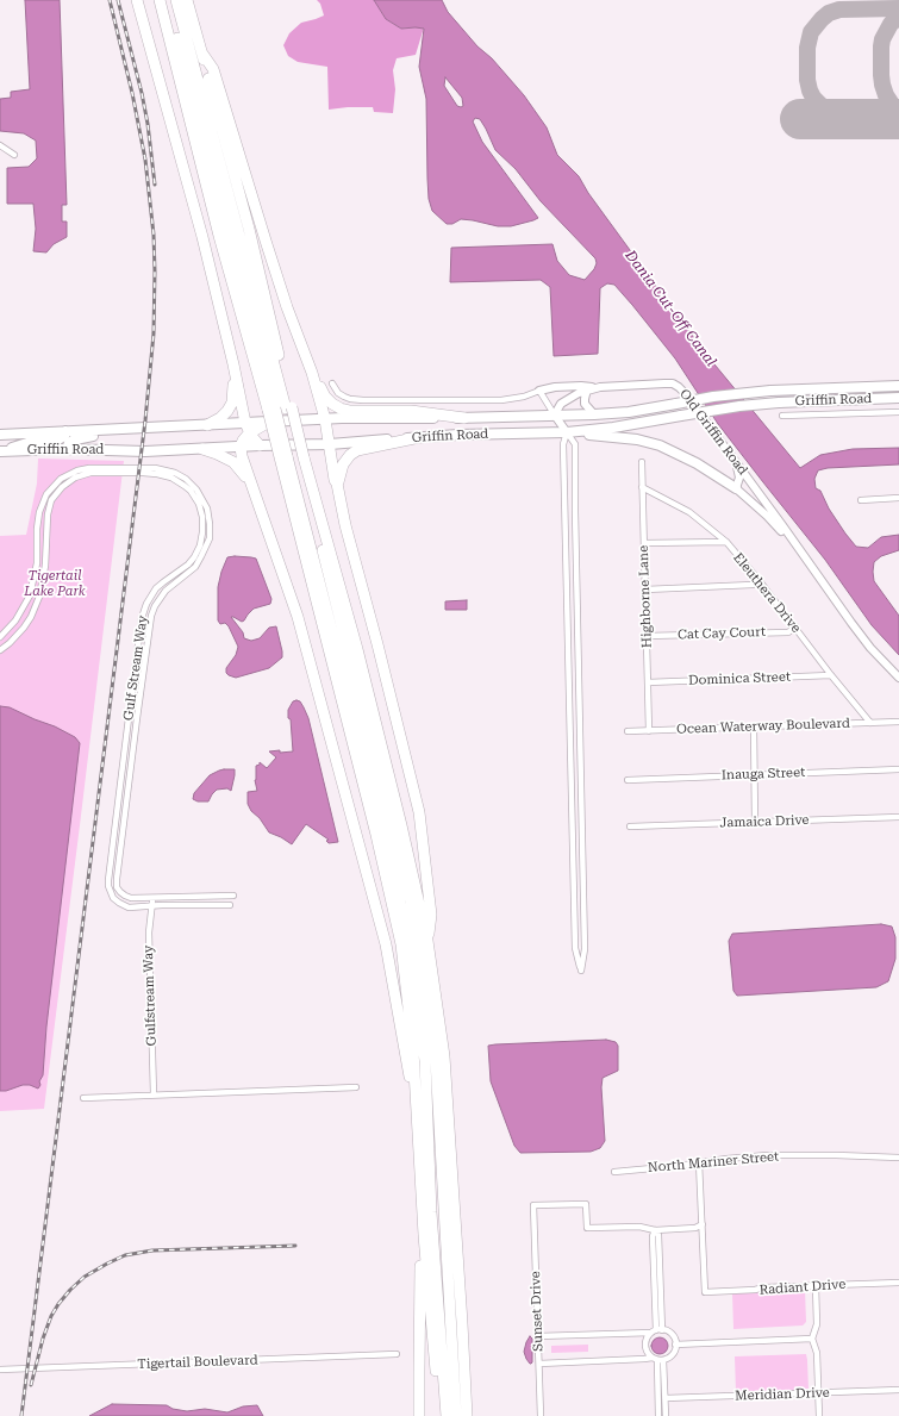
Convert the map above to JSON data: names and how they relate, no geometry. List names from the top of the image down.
{
  "streets": {
    "main road": ["Griffin Road"],
    "street": [
      "Old Griffin Road",
      "Eleuthera Drive",
      "Highborne Lane",
      "Cat Cay Court",
      "Gulf Stream Way",
      "Dominica Street",
      "Ocean Waterway Boulevard",
      "Inauga Street",
      "Jamaica Drive",
      "Gulfstream Way",
      "North Mariner Street",
      "Radiant Drive",
      "Sunset Drive",
      "Tigertail Boulevard",
      "Meridian Drive"
    ]
  },
  "crossings": [
    ["Griffin Road", "Old Griffin Road"],
    ["Eleuthera Drive", "Highborne Lane"],
    ["Eleuthera Drive", "Cat Cay Court"],
    ["Eleuthera Drive", "Dominica Street"],
    ["Eleuthera Drive", "Ocean Waterway Boulevard"],
    ["Highborne Lane", "Cat Cay Court"],
    ["Highborne Lane", "Dominica Street"],
    ["Highborne Lane", "Ocean Waterway Boulevard"],
    ["Gulf Stream Way", "Gulfstream Way"]
  ],
  "water": ["Dania Cut-Off Canal"],
  "parks": ["Tigertail Lake Park"]
}
